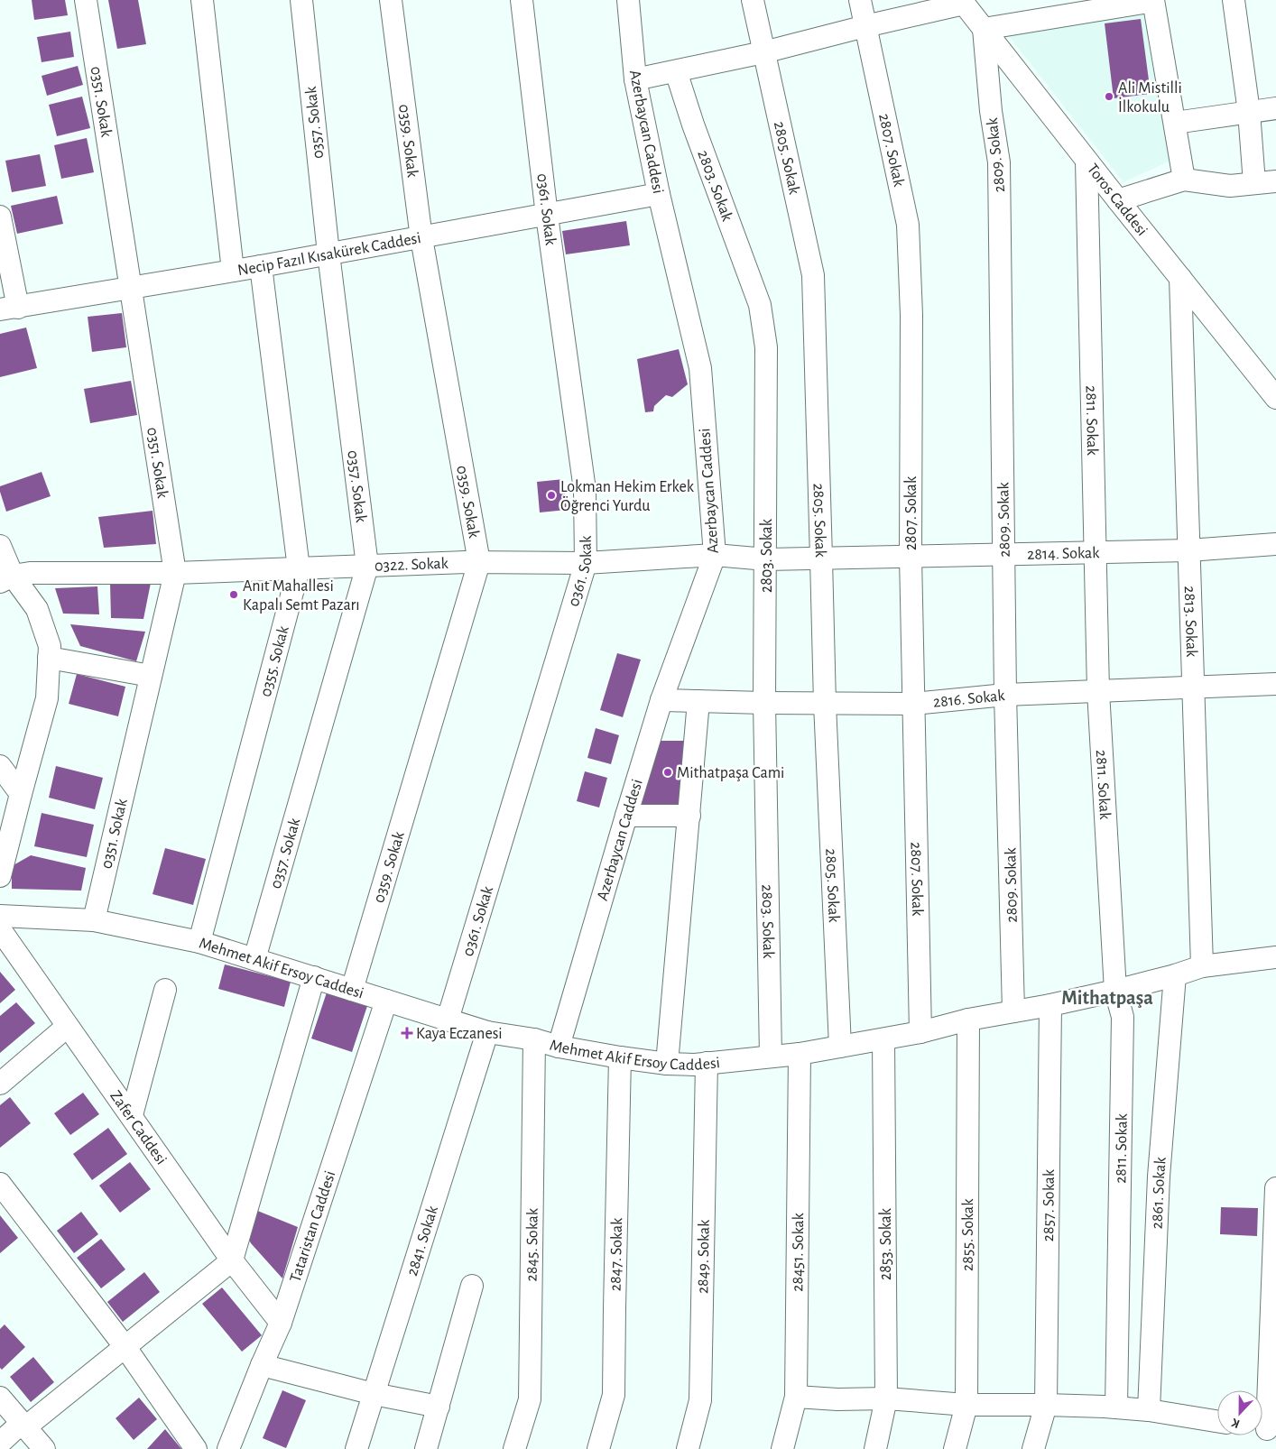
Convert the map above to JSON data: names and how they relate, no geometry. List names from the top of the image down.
{
  "streets": {
    "street": [
      "0351. Sokak",
      "0357. Sokak",
      "Azerbaycan Caddesi",
      "0359. Sokak",
      "2807. Sokak",
      "2809. Sokak",
      "2805. Sokak",
      "2803. Sokak",
      "Toros Caddesi",
      "0361. Sokak",
      "Necip Fazıl Kısakürek Caddesi",
      "2811. Sokak",
      "2814. Sokak",
      "0322. Sokak",
      "2813. Sokak",
      "0355. Sokak",
      "2816. Sokak",
      "Mehmet Akif Ersoy Caddesi",
      "Zafer Caddesi",
      "2861. Sokak",
      "2857. Sokak",
      "Tataristan Caddesi",
      "2855. Sokak",
      "2841. Sokak",
      "2853. Sokak",
      "2845. Sokak",
      "28451. Sokak",
      "2847. Sokak",
      "2849. Sokak"
    ]
  },
  "crossings": [
    ["0351. Sokak", "Necip Fazıl Kısakürek Caddesi"],
    ["0351. Sokak", "0322. Sokak"],
    ["0351. Sokak", "Mehmet Akif Ersoy Caddesi"],
    ["0357. Sokak", "Necip Fazıl Kısakürek Caddesi"],
    ["0357. Sokak", "0322. Sokak"],
    ["0357. Sokak", "Mehmet Akif Ersoy Caddesi"],
    ["Azerbaycan Caddesi", "Necip Fazıl Kısakürek Caddesi"],
    ["Azerbaycan Caddesi", "2814. Sokak"],
    ["Azerbaycan Caddesi", "0322. Sokak"],
    ["Azerbaycan Caddesi", "2816. Sokak"],
    ["Azerbaycan Caddesi", "Mehmet Akif Ersoy Caddesi"],
    ["0359. Sokak", "Necip Fazıl Kısakürek Caddesi"],
    ["0359. Sokak", "0322. Sokak"],
    ["0359. Sokak", "Mehmet Akif Ersoy Caddesi"],
    ["2807. Sokak", "2814. Sokak"],
    ["2807. Sokak", "2816. Sokak"],
    ["2807. Sokak", "Mehmet Akif Ersoy Caddesi"],
    ["2809. Sokak", "Toros Caddesi"],
    ["2809. Sokak", "2814. Sokak"],
    ["2809. Sokak", "2816. Sokak"],
    ["2809. Sokak", "Mehmet Akif Ersoy Caddesi"],
    ["2805. Sokak", "2814. Sokak"],
    ["2805. Sokak", "2816. Sokak"],
    ["2805. Sokak", "Mehmet Akif Ersoy Caddesi"],
    ["2803. Sokak", "2814. Sokak"],
    ["2803. Sokak", "2816. Sokak"],
    ["2803. Sokak", "Mehmet Akif Ersoy Caddesi"],
    ["Toros Caddesi", "2811. Sokak"],
    ["Toros Caddesi", "2813. Sokak"],
    ["0361. Sokak", "Necip Fazıl Kısakürek Caddesi"],
    ["0361. Sokak", "0322. Sokak"],
    ["0361. Sokak", "Mehmet Akif Ersoy Caddesi"],
    ["Necip Fazıl Kısakürek Caddesi", "0355. Sokak"],
    ["2811. Sokak", "2814. Sokak"],
    ["2811. Sokak", "2816. Sokak"],
    ["2811. Sokak", "Mehmet Akif Ersoy Caddesi"],
    ["2814. Sokak", "0322. Sokak"],
    ["2814. Sokak", "2813. Sokak"],
    ["0322. Sokak", "0355. Sokak"],
    ["2813. Sokak", "2816. Sokak"],
    ["2813. Sokak", "Mehmet Akif Ersoy Caddesi"],
    ["0355. Sokak", "Mehmet Akif Ersoy Caddesi"],
    ["Mehmet Akif Ersoy Caddesi", "2861. Sokak"],
    ["Mehmet Akif Ersoy Caddesi", "2857. Sokak"],
    ["Mehmet Akif Ersoy Caddesi", "Tataristan Caddesi"],
    ["Mehmet Akif Ersoy Caddesi", "2855. Sokak"],
    ["Mehmet Akif Ersoy Caddesi", "2841. Sokak"],
    ["Mehmet Akif Ersoy Caddesi", "2853. Sokak"],
    ["Mehmet Akif Ersoy Caddesi", "2845. Sokak"],
    ["Mehmet Akif Ersoy Caddesi", "28451. Sokak"],
    ["Mehmet Akif Ersoy Caddesi", "2847. Sokak"],
    ["Mehmet Akif Ersoy Caddesi", "2849. Sokak"],
    ["Zafer Caddesi", "Tataristan Caddesi"]
  ],
  "districts": ["Mithatpaşa"],
  "places": {
    "other": [
      "Ali Mistilli İlkokulu",
      "Lokman Hekim Erkek Öğrenci Yurdu",
      "Anıt Mahallesi Kapalı Semt Pazarı",
      "Mithatpaşa Cami"
    ],
    "health": ["Kaya Eczanesi"]
  },
  "north": "bottom"
}
